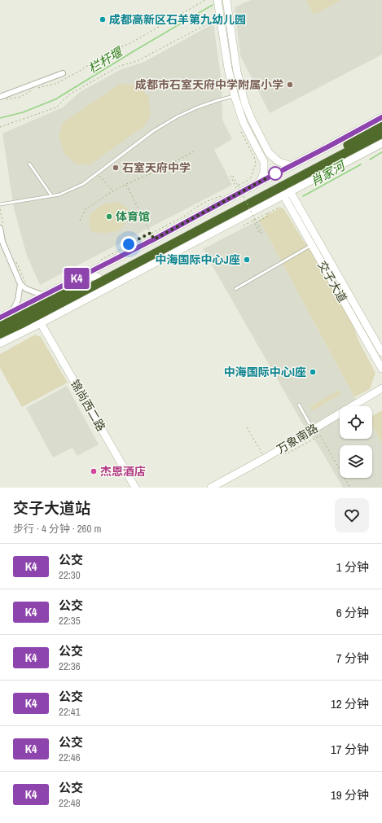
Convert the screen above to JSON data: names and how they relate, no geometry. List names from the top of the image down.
{
  "streets": {
    "main road": ["交子大道", "锦尚西二路", "万象南路"]
  },
  "water": ["栏杆堰", "肖家河"],
  "places": [
    "成都高新区石羊第九幼儿园",
    "成都市石室天府中学附属小学",
    "石室天府中学",
    "体育馆",
    "中海国际中心J座",
    "中海国际中心I座",
    "杰恩酒店"
  ],
  "lines": ["bus line K4"],
  "page": {
    "on_map": "K4",
    "heading": ["交子大道站", "步行 · 4 分钟 · 260 m"],
    "list": [
      {
        "mark": "K4",
        "name": "公交",
        "note": "22:30",
        "value": "1 分钟"
      },
      {
        "mark": "K4",
        "name": "公交",
        "note": "22:35",
        "value": "6 分钟"
      },
      {
        "mark": "K4",
        "name": "公交",
        "note": "22:36",
        "value": "7 分钟"
      },
      {
        "mark": "K4",
        "name": "公交",
        "note": "22:41",
        "value": "12 分钟"
      },
      {
        "mark": "K4",
        "name": "公交",
        "note": "22:46",
        "value": "17 分钟"
      },
      {
        "mark": "K4",
        "name": "公交",
        "note": "22:48",
        "value": "19 分钟"
      }
    ]
  }
}
